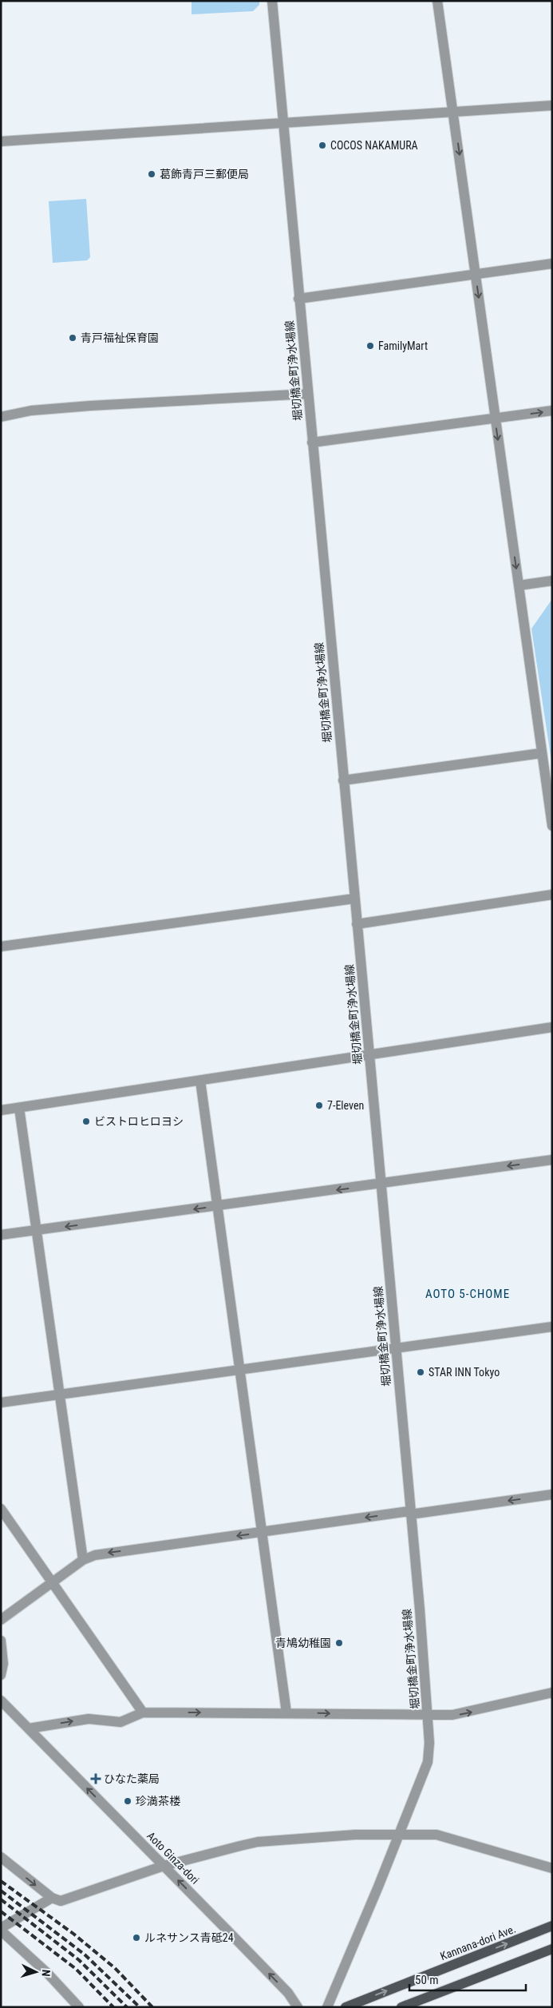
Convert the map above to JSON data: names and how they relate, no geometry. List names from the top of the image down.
{
  "streets": {
    "main road": ["Kannana-dori Ave."],
    "street": ["堀切橋金町浄水場線", "Aoto Ginza-dori"]
  },
  "one_way": ["Aoto Ginza-dori"],
  "districts": ["AOTO 5-CHOME"],
  "places": {
    "other": [
      "COCOS NAKAMURA",
      "葛飾青戸三郵便局",
      "青戸福祉保育園",
      "FamilyMart",
      "7-Eleven",
      "ビストロヒロヨシ",
      "STAR INN Tokyo",
      "青鳩幼稚園",
      "珍満茶楼",
      "ルネサンス青砥24"
    ],
    "health": ["ひなた薬局"]
  },
  "scale_bar": "50 m",
  "north": "right"
}
